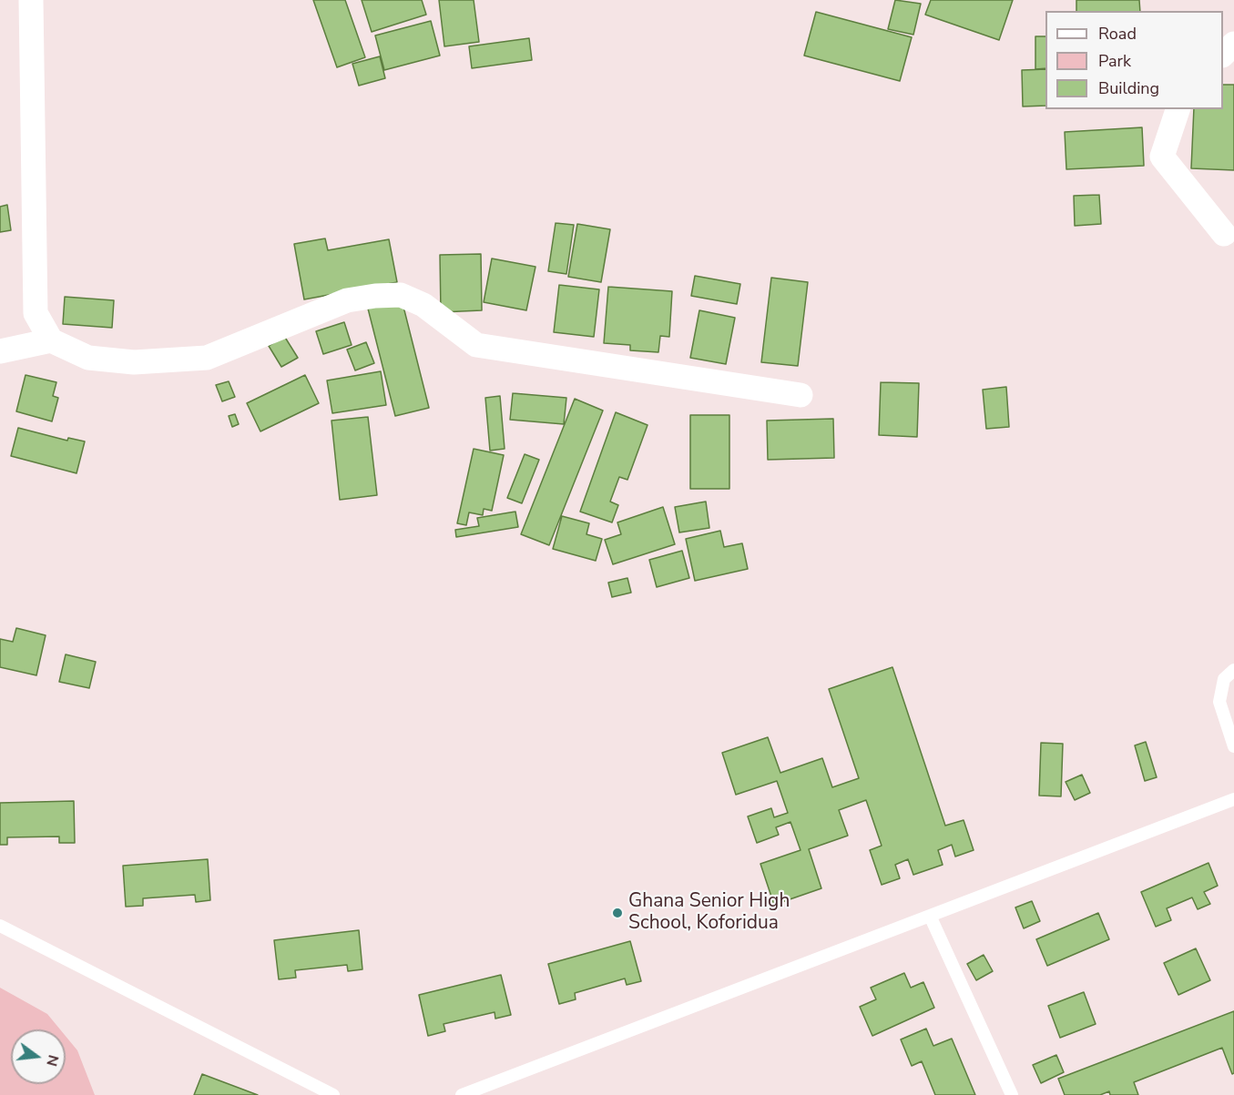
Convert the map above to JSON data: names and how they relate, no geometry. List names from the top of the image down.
{
  "places": ["Ghana Senior High School, Koforidua"],
  "legend": ["Road", "Park", "Building"],
  "north": "right"
}
